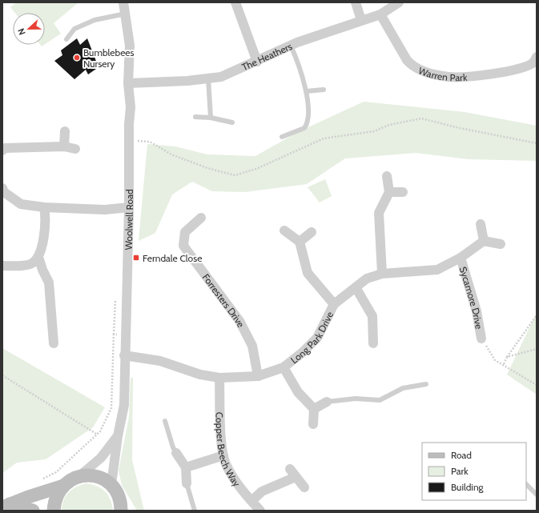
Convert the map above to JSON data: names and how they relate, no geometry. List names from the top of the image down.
{
  "streets": {
    "street": [
      "The Heathers",
      "Warren Park",
      "Woolwell Road",
      "Sycamore Drive",
      "Forresters Drive",
      "Long Park Drive",
      "Copper Beech Way"
    ]
  },
  "crossings": [
    ["The Heathers", "Warren Park"],
    ["The Heathers", "Woolwell Road"],
    ["Woolwell Road", "Long Park Drive"],
    ["Sycamore Drive", "Long Park Drive"],
    ["Forresters Drive", "Long Park Drive"],
    ["Long Park Drive", "Copper Beech Way"]
  ],
  "places": {
    "other": ["Bumblebees Nursery"],
    "transit": ["Ferndale Close"]
  },
  "legend": ["Road", "Park", "Building"],
  "north": "left"
}
